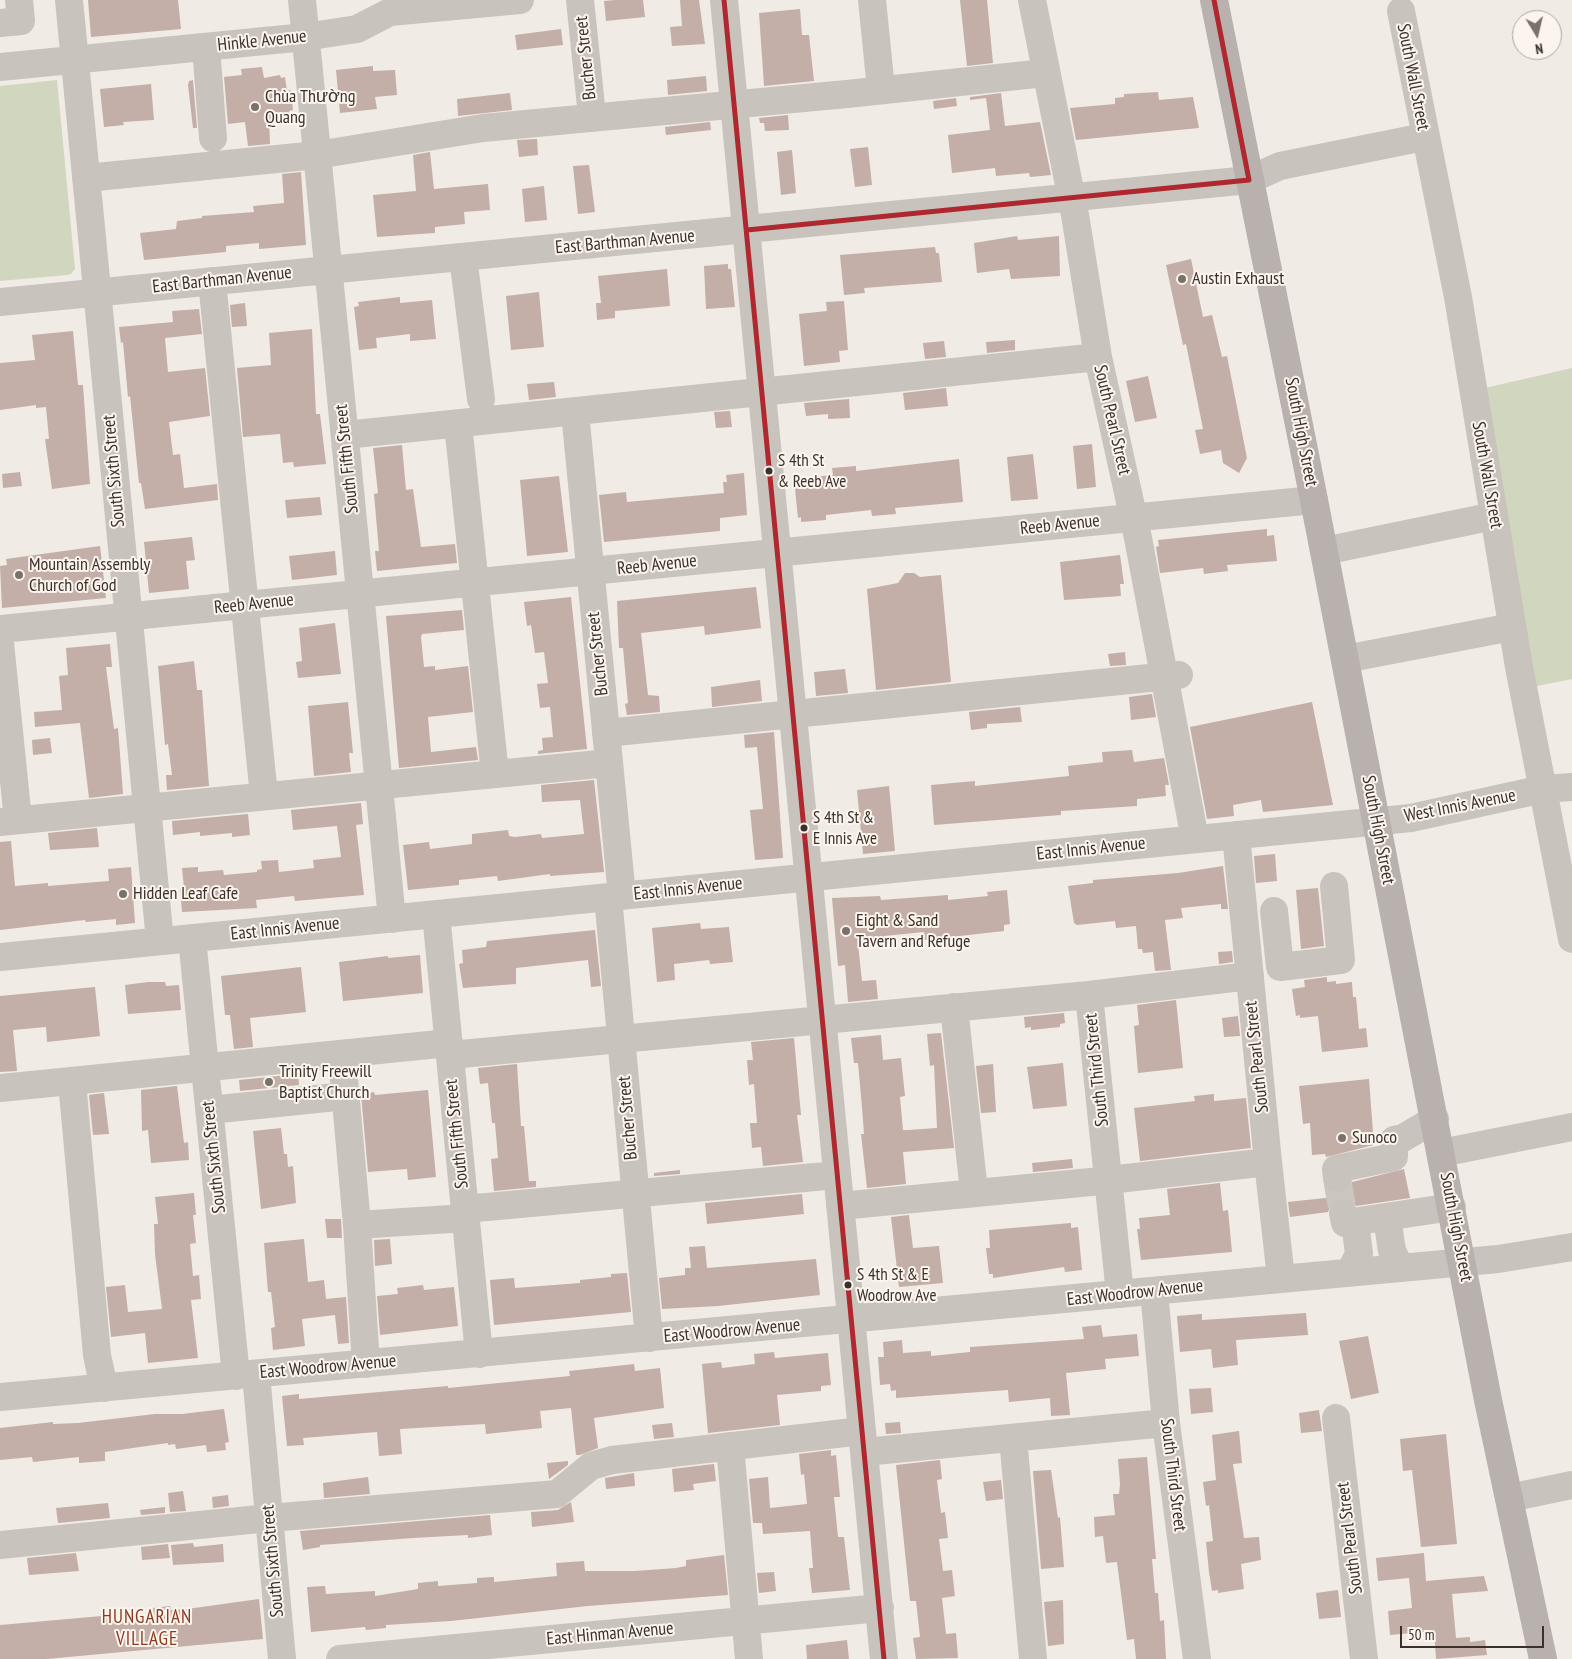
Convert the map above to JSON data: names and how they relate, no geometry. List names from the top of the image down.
{
  "streets": {
    "main road": ["South High Street"],
    "street": [
      "Hinkle Avenue",
      "Bucher Street",
      "South Wall Street",
      "East Barthman Avenue",
      "South Pearl Street",
      "South Fifth Street",
      "South Sixth Street",
      "Reeb Avenue",
      "West Innis Avenue",
      "East Innis Avenue",
      "South Third Street",
      "East Woodrow Avenue",
      "East Hinman Avenue"
    ]
  },
  "crossings": [
    ["Hinkle Avenue", "South Fifth Street"],
    ["Hinkle Avenue", "South Sixth Street"],
    ["Bucher Street", "Reeb Avenue"],
    ["Bucher Street", "East Innis Avenue"],
    ["Bucher Street", "East Woodrow Avenue"],
    ["South Wall Street", "East Barthman Avenue"],
    ["South Wall Street", "West Innis Avenue"],
    ["East Barthman Avenue", "South Pearl Street"],
    ["East Barthman Avenue", "South High Street"],
    ["East Barthman Avenue", "South Fifth Street"],
    ["East Barthman Avenue", "South Sixth Street"],
    ["South Pearl Street", "Reeb Avenue"],
    ["South Pearl Street", "East Innis Avenue"],
    ["South Pearl Street", "East Woodrow Avenue"],
    ["South High Street", "Reeb Avenue"],
    ["South High Street", "West Innis Avenue"],
    ["South High Street", "East Innis Avenue"],
    ["South High Street", "East Woodrow Avenue"],
    ["South Fifth Street", "Reeb Avenue"],
    ["South Fifth Street", "East Innis Avenue"],
    ["South Fifth Street", "East Woodrow Avenue"],
    ["South Sixth Street", "Reeb Avenue"],
    ["South Sixth Street", "East Innis Avenue"],
    ["South Sixth Street", "East Woodrow Avenue"],
    ["West Innis Avenue", "East Innis Avenue"],
    ["South Third Street", "East Woodrow Avenue"]
  ],
  "districts": ["HUNGARIAN VILLAGE"],
  "places": [
    "Chùa Thường Quang",
    "Austin Exhaust",
    "S 4th St & Reeb Ave",
    "Mountain Assembly Church of God",
    "S 4th St & E Innis Ave",
    "Hidden Leaf Cafe",
    "Eight & Sand Tavern and Refuge",
    "Trinity Freewill Baptist Church",
    "Sunoco",
    "S 4th St & E Woodrow Ave"
  ],
  "scale_bar": "50 m",
  "north": "bottom"
}
